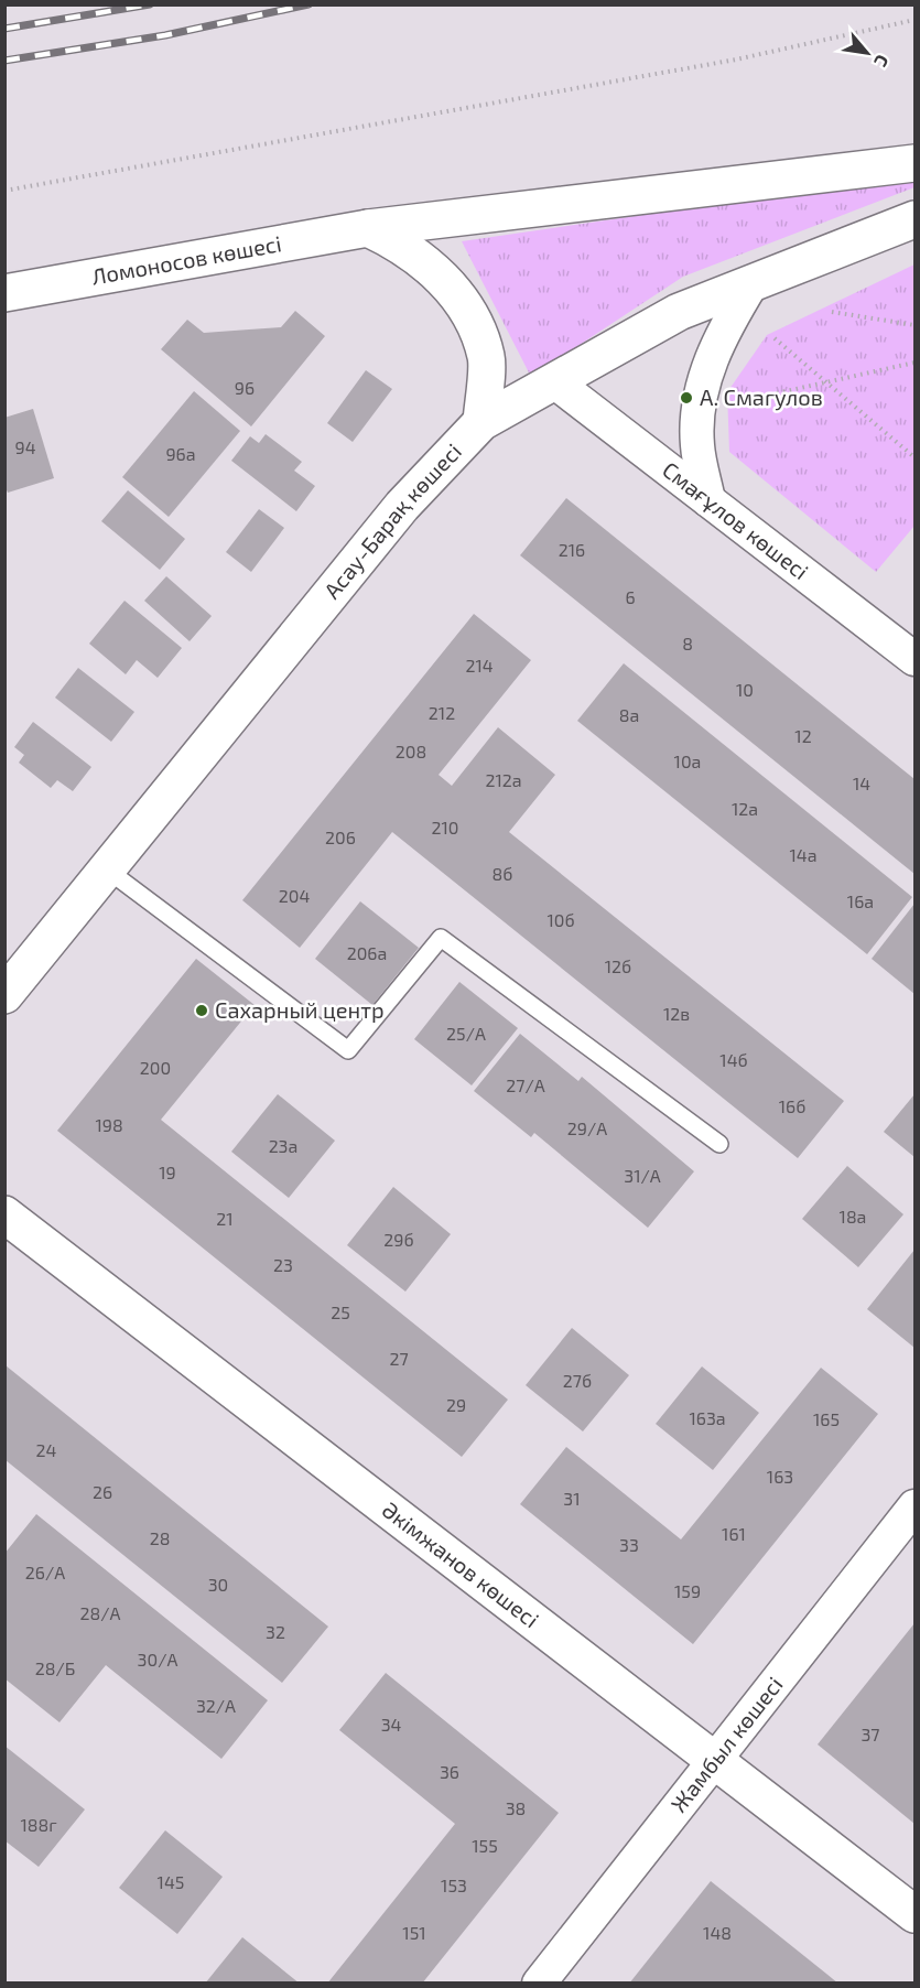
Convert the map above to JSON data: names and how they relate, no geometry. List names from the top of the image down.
{
  "streets": {
    "main road": ["Ломоносов көшесі", "Асау-Барақ көшесі", "Әкімжанов көшесі"],
    "street": ["Смағұлов көшесі", "Жамбыл көшесі"]
  },
  "crossings": [
    ["Смағұлов көшесі", "Асау-Барақ көшесі"],
    ["Әкімжанов көшесі", "Жамбыл көшесі"]
  ],
  "places": ["А. Смагулов", "Сахарный центр"],
  "house_numbers": [
    "96",
    "94",
    "96а",
    "216",
    "6",
    "8",
    "214",
    "10",
    "212",
    "8а",
    "12",
    "208",
    "10а",
    "212а",
    "14",
    "12а",
    "210",
    "206",
    "14а",
    "8б",
    "204",
    "16а",
    "10б",
    "206а",
    "12б",
    "12в",
    "25/А",
    "14б",
    "200",
    "27/А",
    "16б",
    "198",
    "29/А",
    "23а",
    "19",
    "31/А",
    "18а",
    "21",
    "29б",
    "23",
    "25",
    "27",
    "27б",
    "29",
    "163а",
    "165",
    "24",
    "163",
    "26",
    "31",
    "161",
    "28",
    "33",
    "26/А",
    "30",
    "159",
    "28/А",
    "32",
    "30/А",
    "28/Б",
    "32/А",
    "34",
    "37",
    "36",
    "38",
    "188г",
    "155",
    "145",
    "153",
    "151",
    "148"
  ],
  "north": "bottom right"
}
